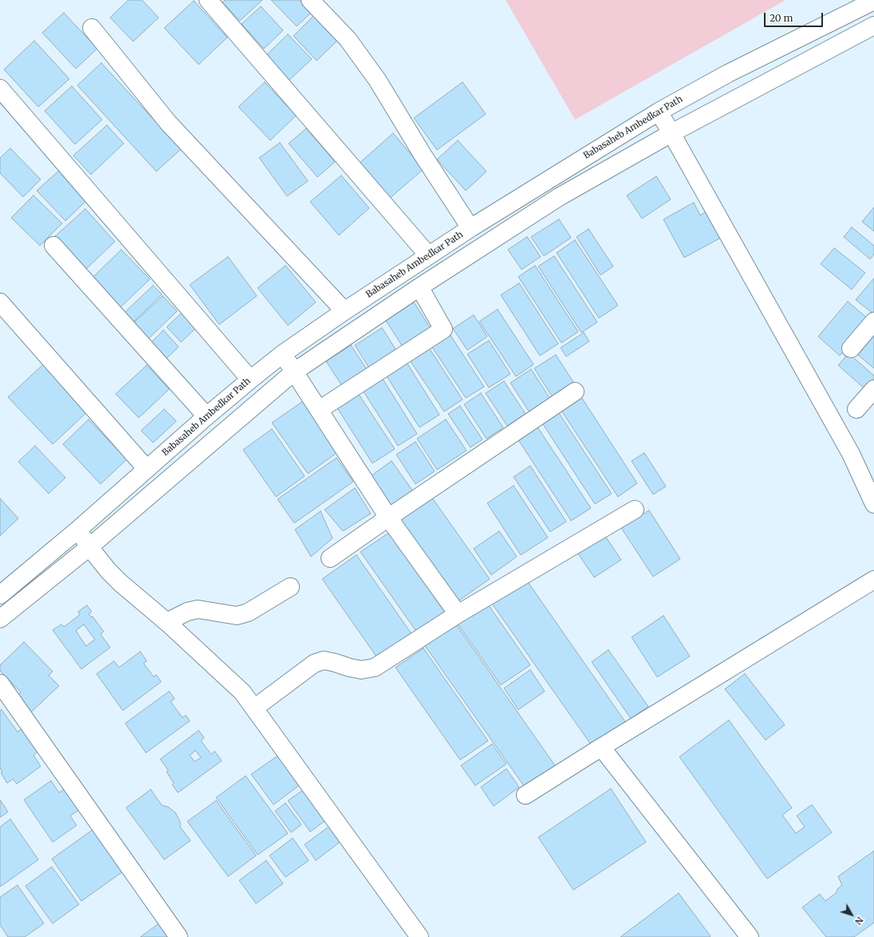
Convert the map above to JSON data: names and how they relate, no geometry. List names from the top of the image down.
{
  "streets": {
    "street": ["Babasaheb Ambedkar Path"]
  },
  "scale_bar": "20 m",
  "north": "bottom right"
}
